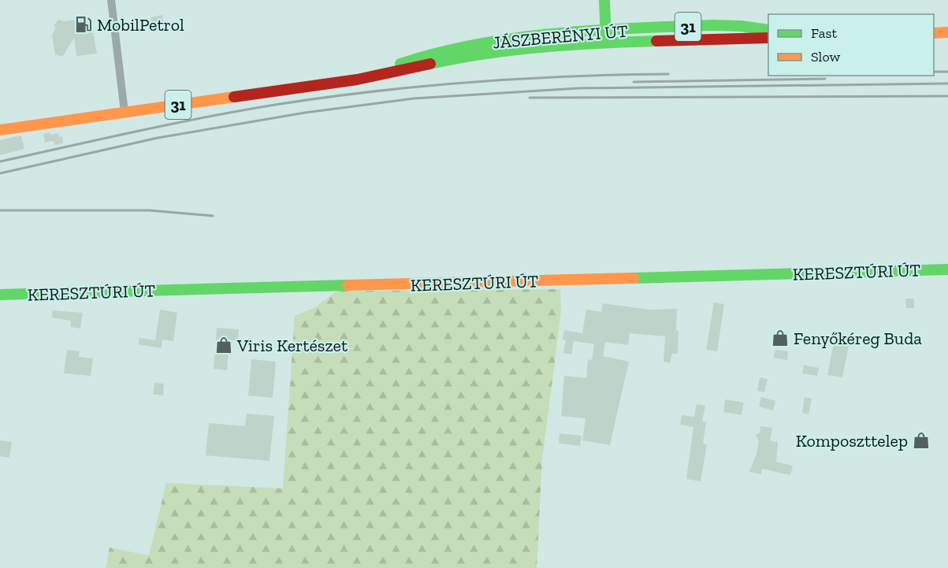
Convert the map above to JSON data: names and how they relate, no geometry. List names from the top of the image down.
{
  "streets": {
    "main road": ["31", "JÁSZBERÉNYI ÚT", "KERESZTÚRI ÚT"]
  },
  "places": {
    "fuel station": ["MobilPetrol"],
    "shop": ["Fenyőkéreg Buda", "Viris Kertészet", "Komposzttelep"]
  },
  "legend": ["Fast", "Slow"]
}
